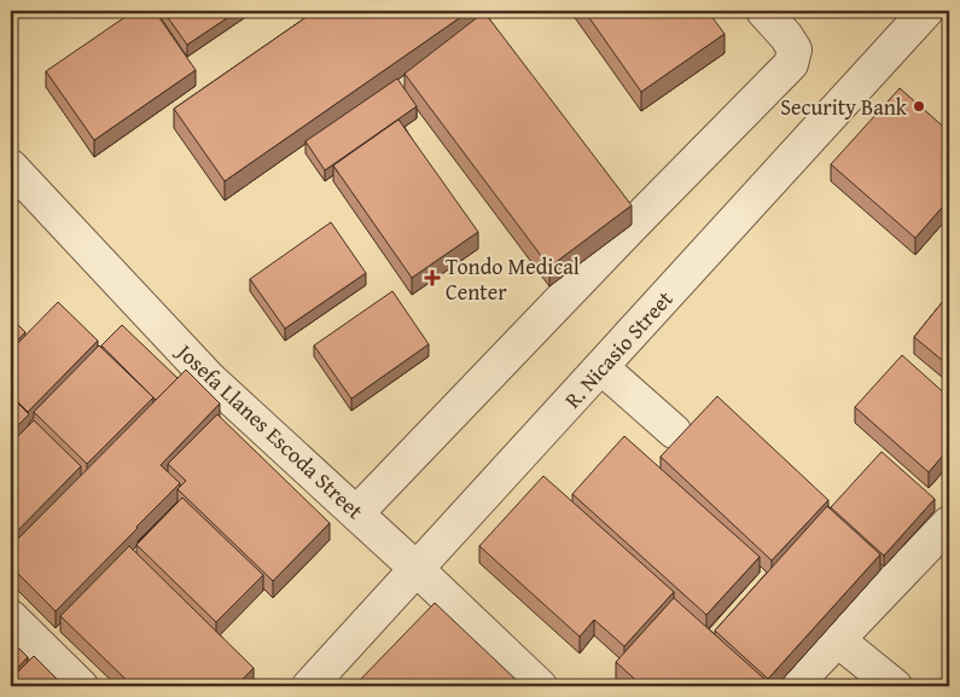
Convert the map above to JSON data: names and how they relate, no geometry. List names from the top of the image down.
{
  "streets": {
    "street": ["R. Nicasio Street", "Josefa Llanes Escoda Street"]
  },
  "crossings": [
    ["R. Nicasio Street", "Josefa Llanes Escoda Street"]
  ],
  "places": {
    "other": ["Security Bank"],
    "health": ["Tondo Medical Center"]
  }
}
